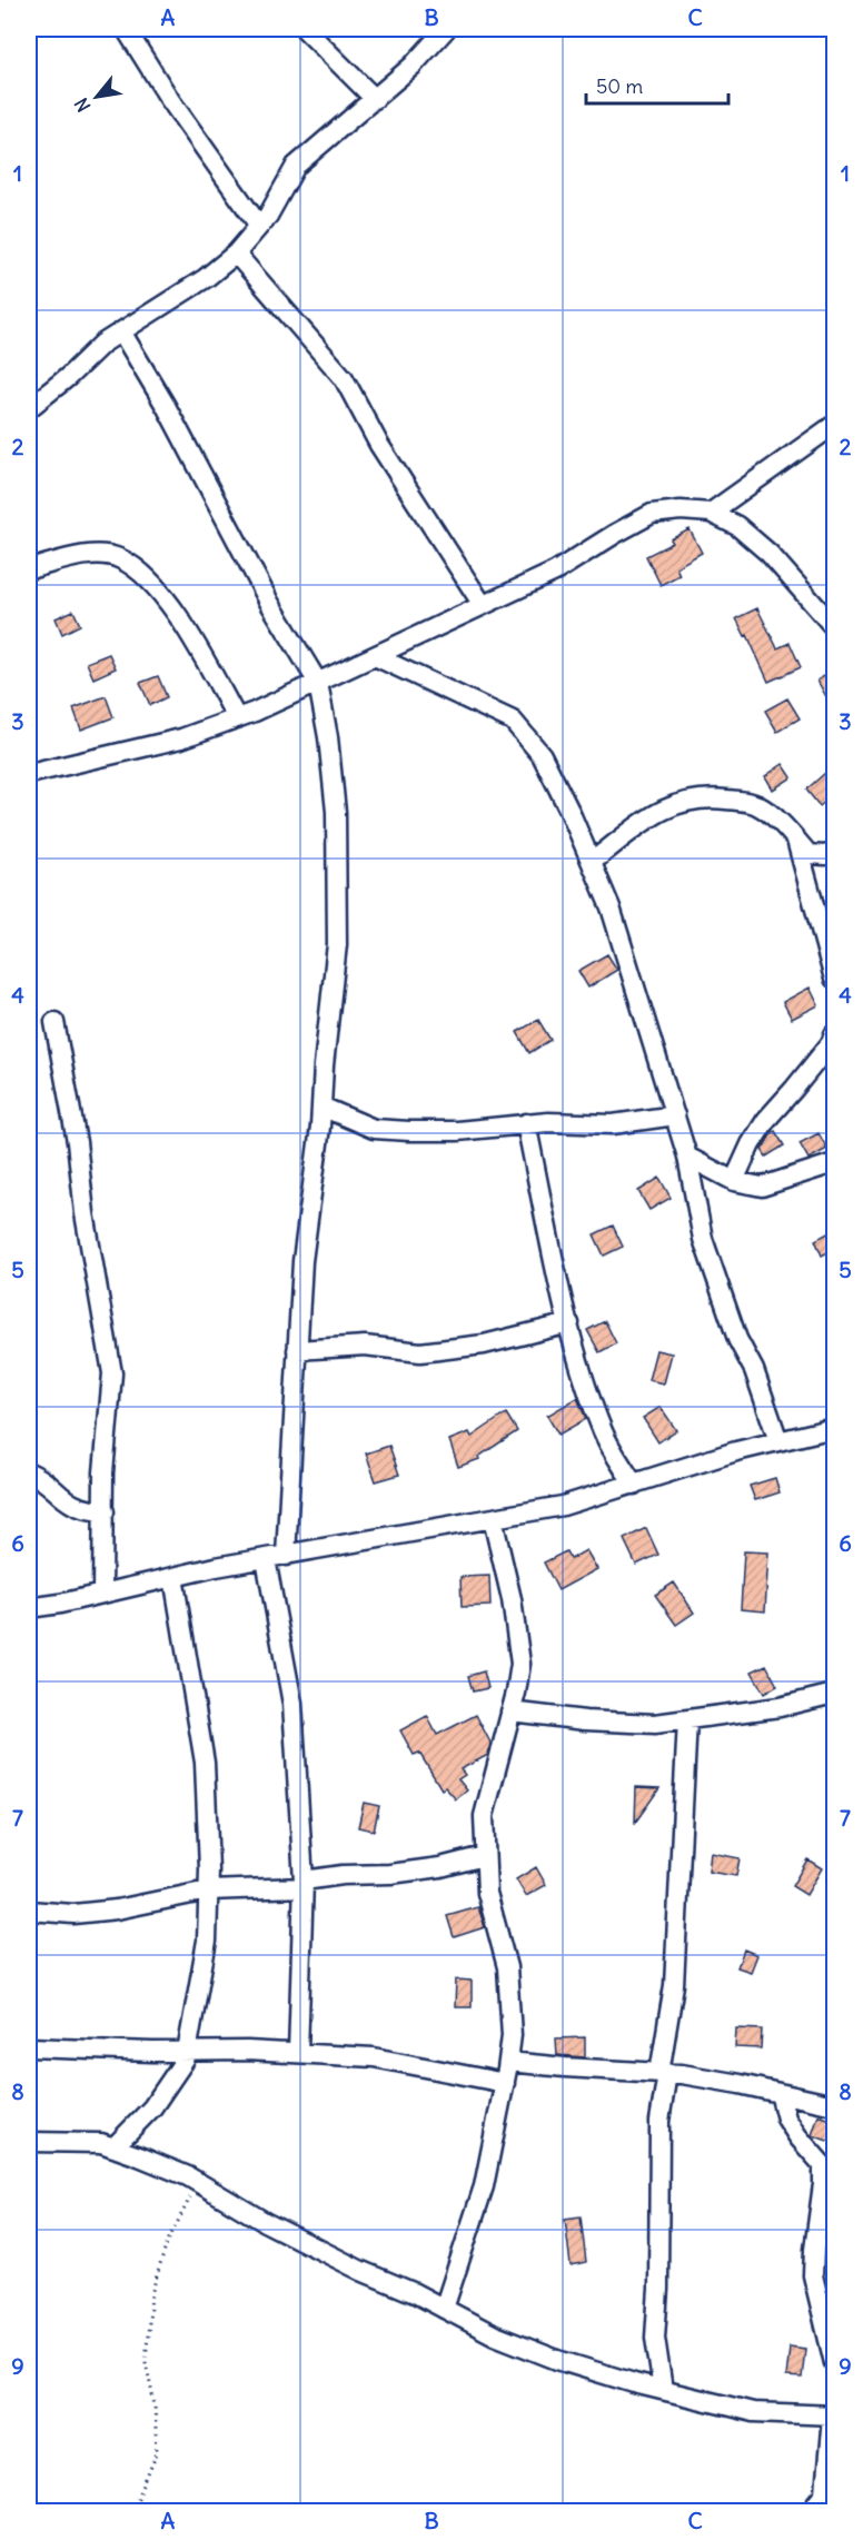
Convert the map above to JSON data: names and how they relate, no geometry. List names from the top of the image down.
{
  "scale_bar": "50 m",
  "north": "bottom left",
  "grid": {
    "columns": ["A", "B", "C"],
    "rows": [
      "1",
      "2",
      "3",
      "4",
      "5",
      "6",
      "7",
      "8",
      "9"
    ]
  }
}
